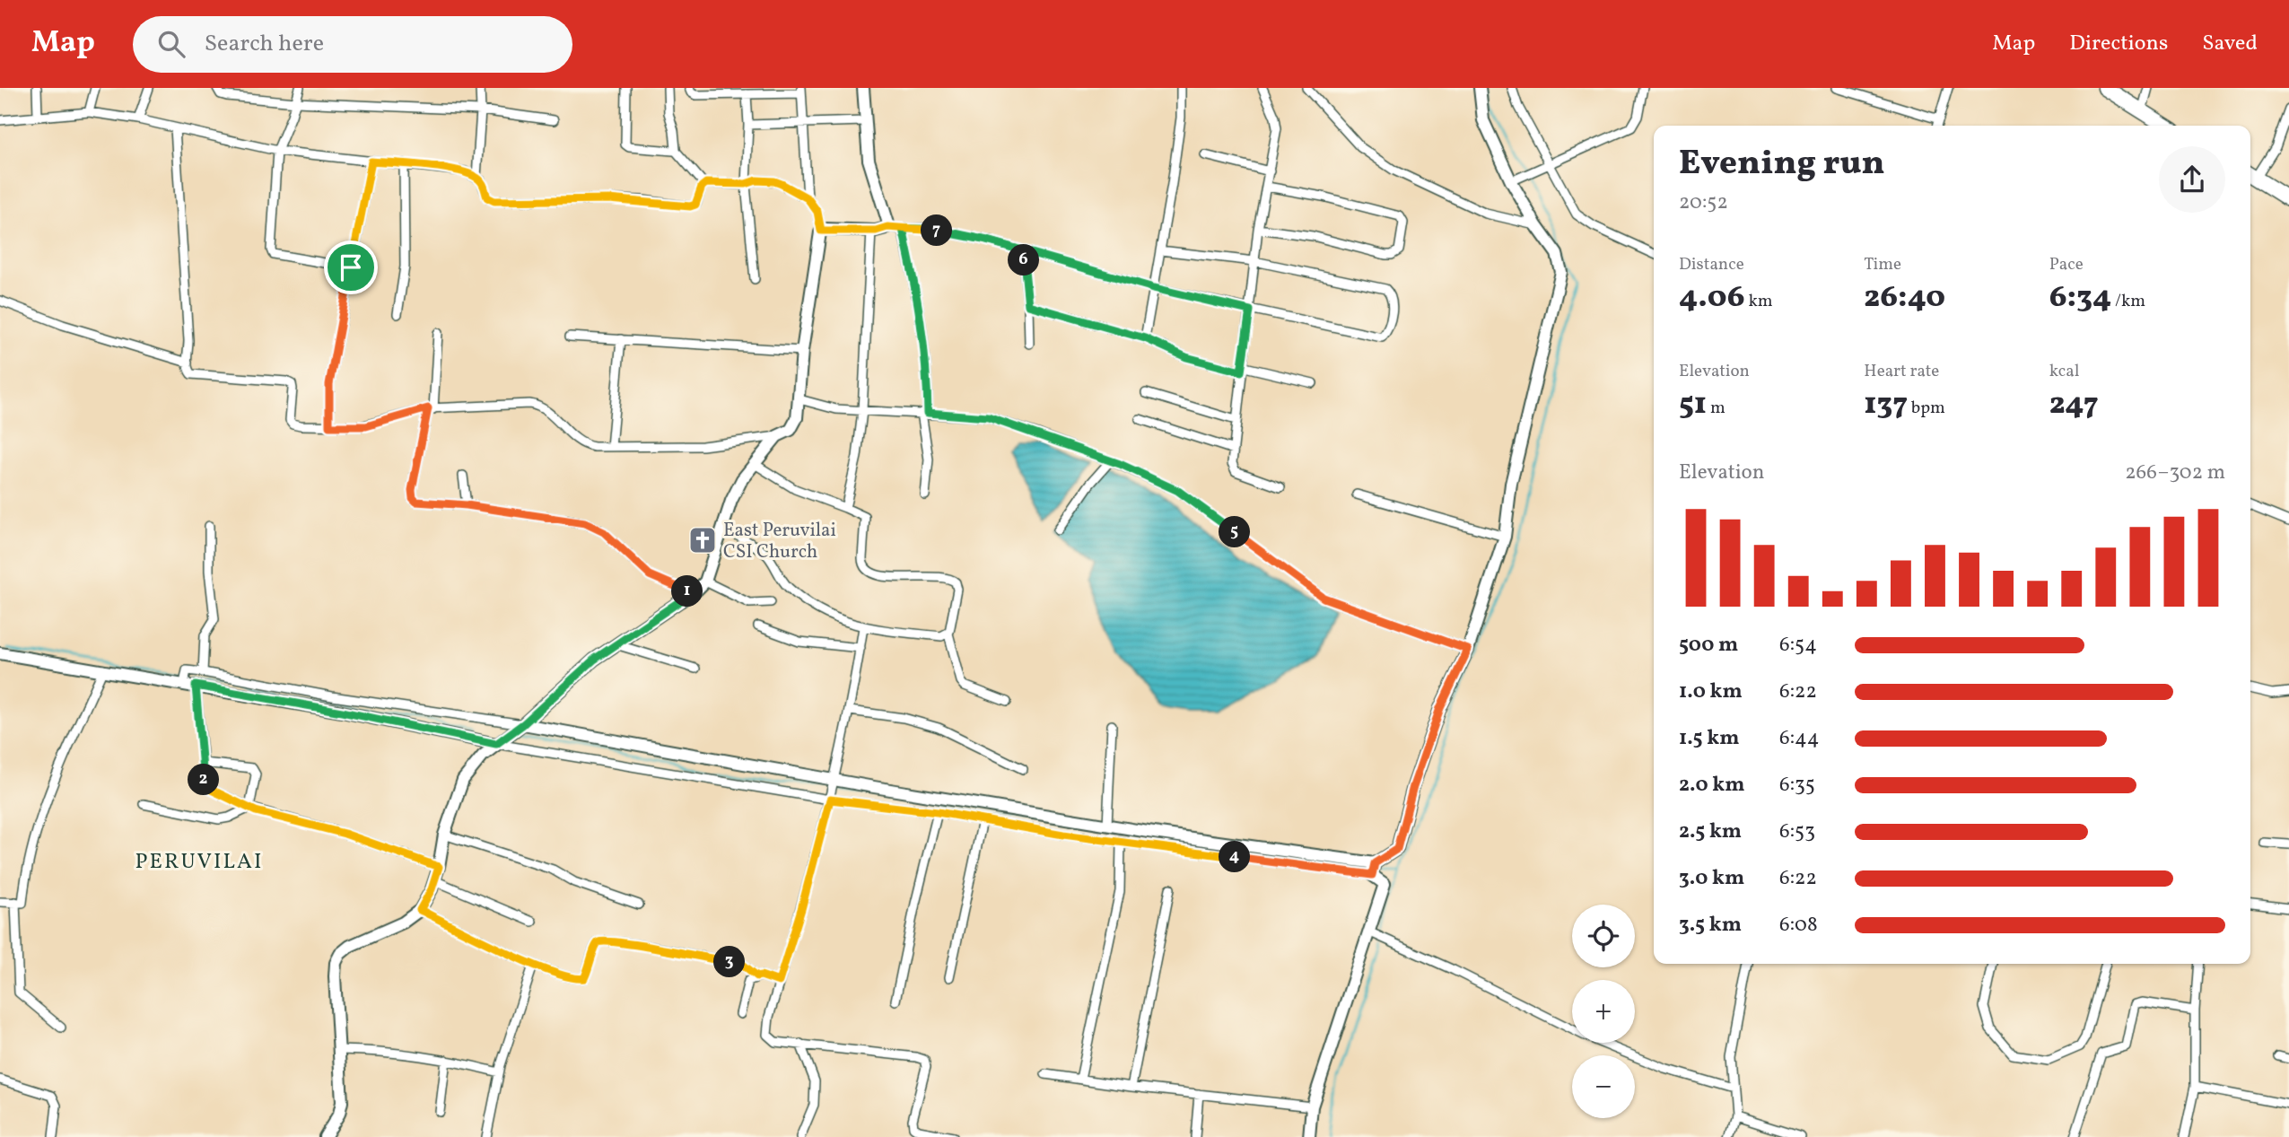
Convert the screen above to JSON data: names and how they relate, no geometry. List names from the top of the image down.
{
  "districts": ["PERUVILAI"],
  "places": {
    "church": ["East Peruvilai CSI Church"]
  },
  "page": {
    "header": "Map",
    "search": "Search here",
    "nav": ["Map", "Directions", "Saved"],
    "heading": ["Evening run", "20:52"],
    "pins": [
      "7",
      "6",
      "5",
      "1",
      "2",
      "4",
      "3"
    ],
    "stats": [
      ["Distance", "4.06 km"],
      ["Time", "26:40"],
      ["Pace", "6:34 /km"],
      ["Elevation", "51 m"],
      ["Heart rate", "137 bpm"],
      ["kcal", "247"]
    ],
    "chart": ["Elevation", "266–302 m"],
    "list": [
      {
        "name": "500 m",
        "note": "6:54"
      },
      {
        "name": "1.0 km",
        "note": "6:22"
      },
      {
        "name": "1.5 km",
        "note": "6:44"
      },
      {
        "name": "2.0 km",
        "note": "6:35"
      },
      {
        "name": "2.5 km",
        "note": "6:53"
      },
      {
        "name": "3.0 km",
        "note": "6:22"
      },
      {
        "name": "3.5 km",
        "note": "6:08"
      }
    ],
    "map_buttons": ["+", "−"]
  }
}
